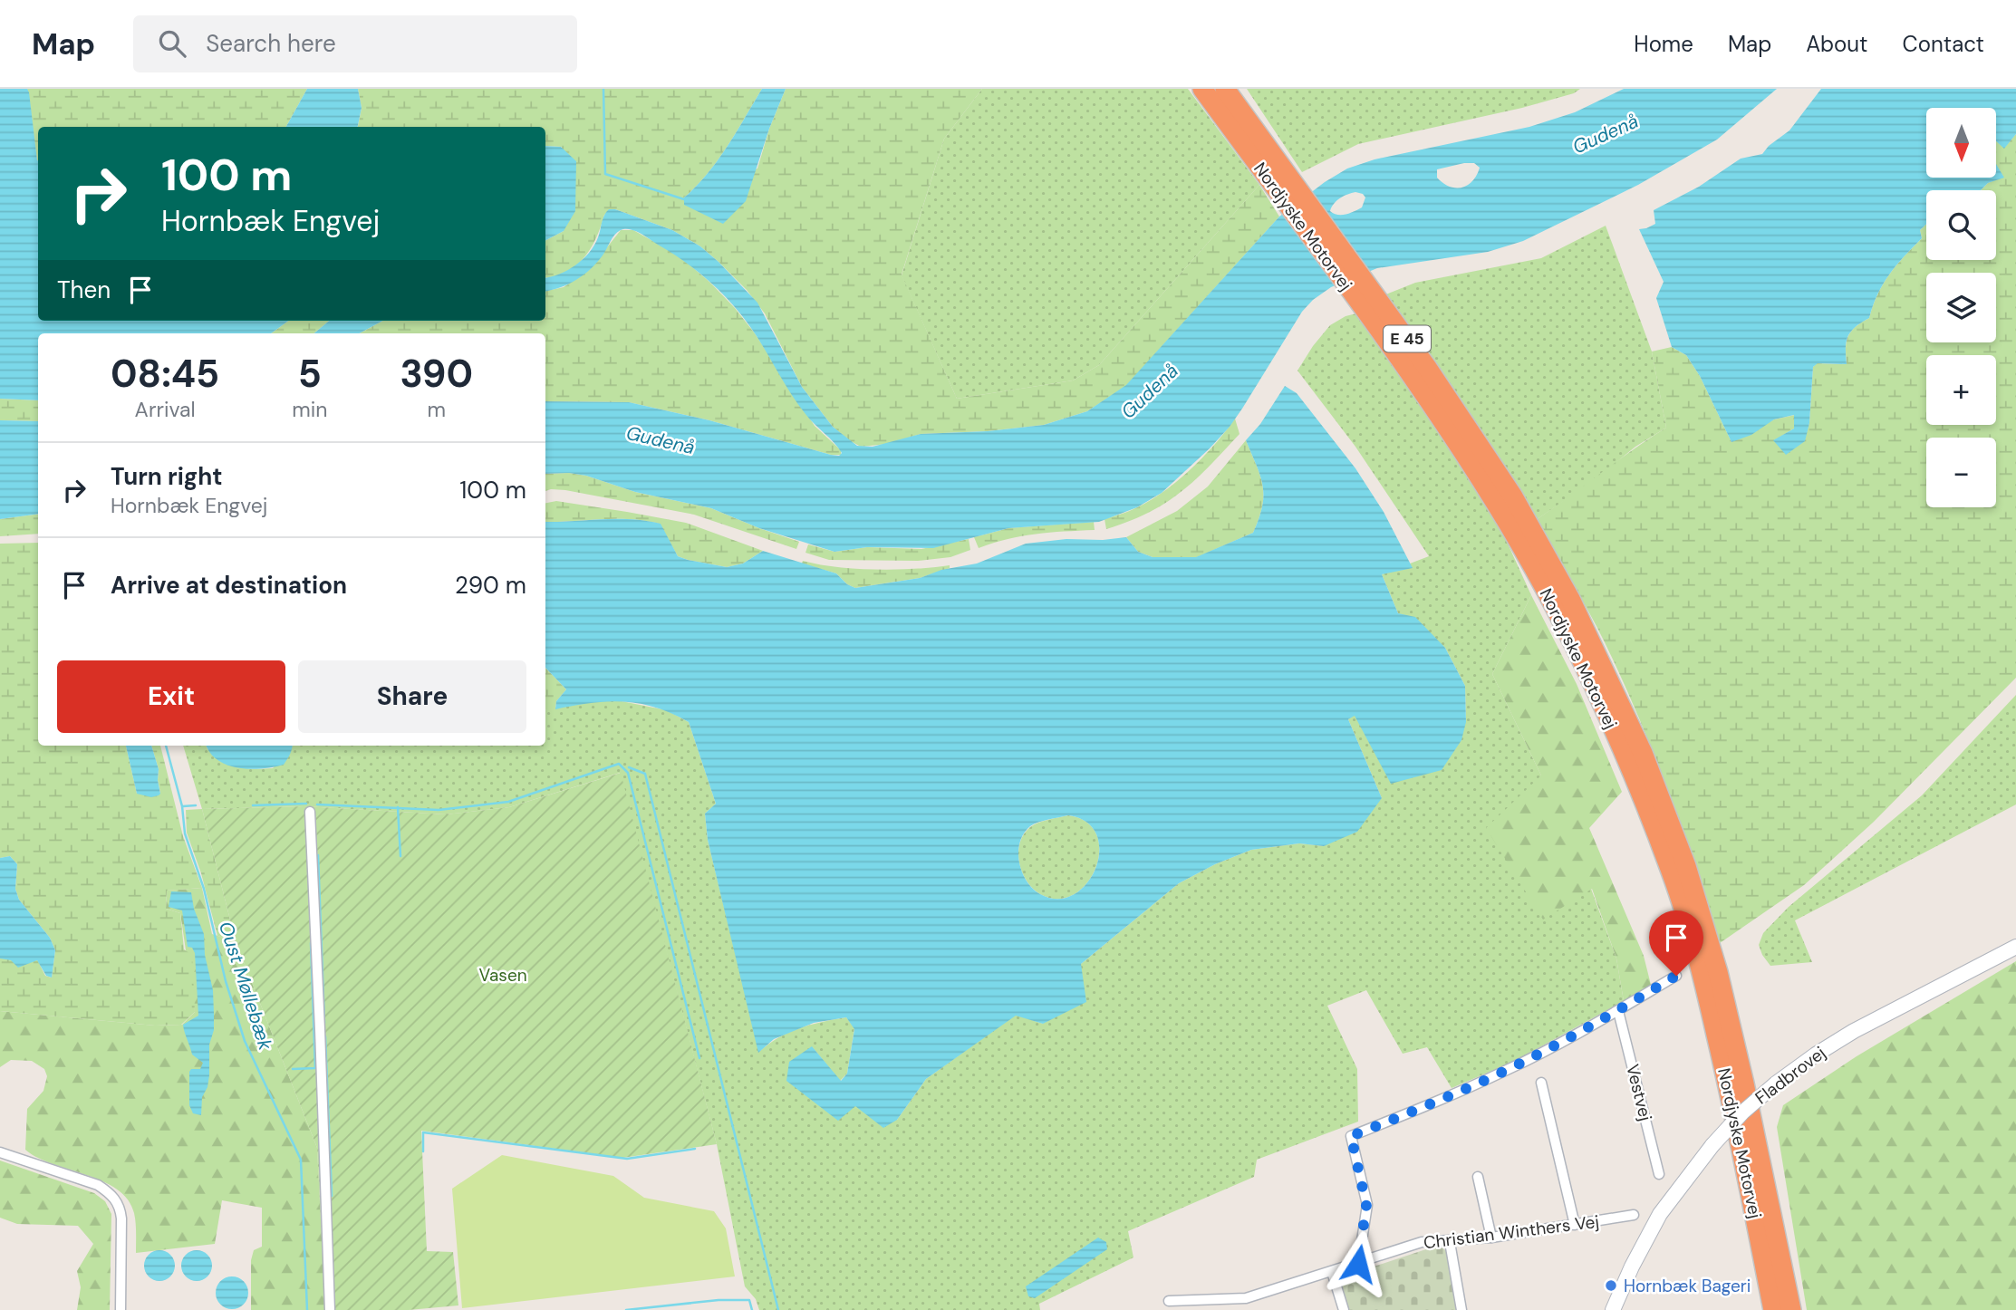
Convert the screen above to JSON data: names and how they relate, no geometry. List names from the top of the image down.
{
  "streets": {
    "highway": ["Nordjyske Motorvej", "E 45"],
    "main road": ["Fladbrovej"],
    "street": ["Vestvej", "Christian Winthers Vej"]
  },
  "water": ["Gudenå", "Oust Møllebæk"],
  "parks": ["Vasen"],
  "places": ["Hornbæk Bageri"],
  "north": "bottom",
  "page": {
    "header": "Map",
    "search": "Search here",
    "nav": [
      "Home",
      "Map",
      "About",
      "Contact"
    ],
    "map_buttons": ["+", "−"],
    "turn": ["100 m", "Hornbæk Engvej"],
    "then": "Then",
    "eta": [
      "08:45",
      "Arrival",
      "5",
      "min",
      "390",
      "m"
    ],
    "list": [
      {
        "name": "Turn right",
        "note": "Hornbæk Engvej",
        "value": "100 m"
      },
      {
        "name": "Arrive at destination",
        "value": "290 m"
      }
    ],
    "buttons": ["Exit", "Share"]
  }
}
